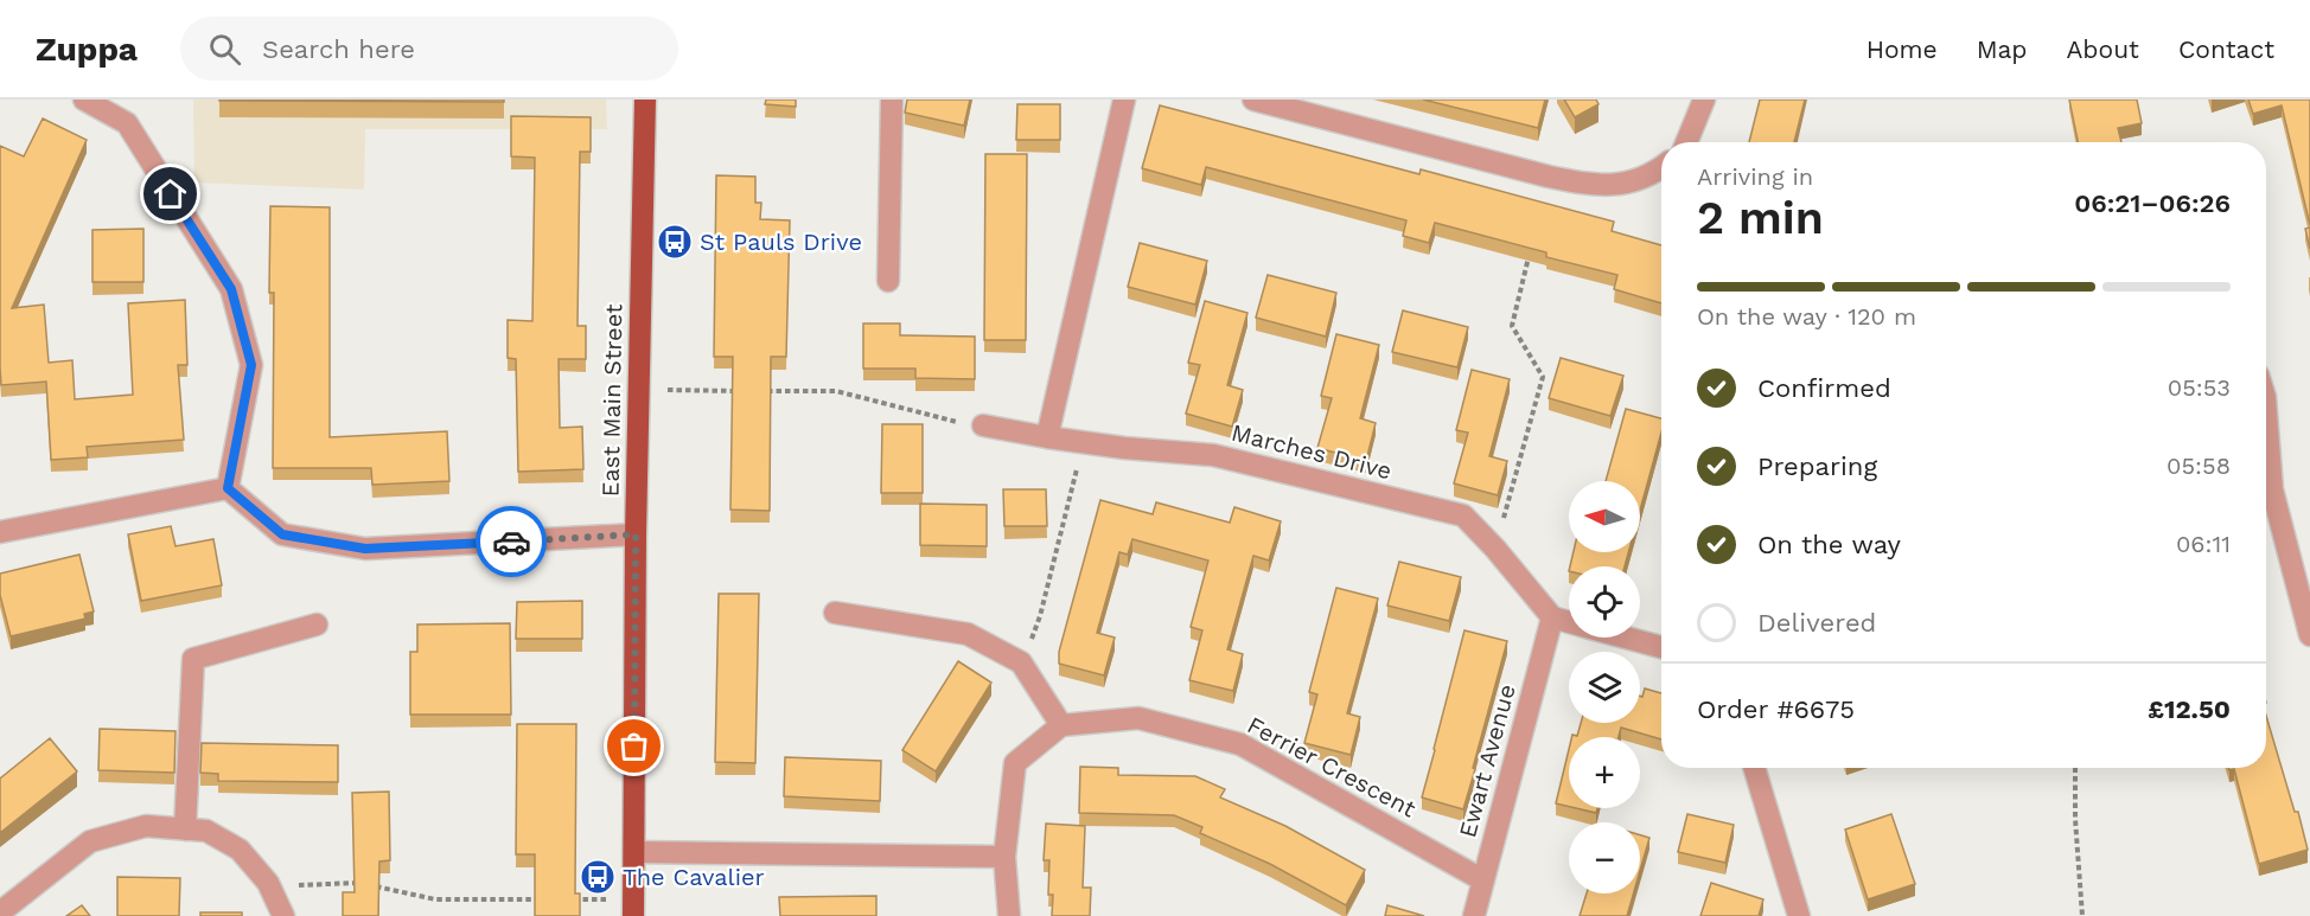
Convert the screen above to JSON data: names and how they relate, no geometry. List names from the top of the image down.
{
  "streets": {
    "main road": ["East Main Street"],
    "street": ["Marches Drive", "Ewart Avenue", "Ferrier Crescent"]
  },
  "crossings": [
    ["Marches Drive", "Ewart Avenue"],
    ["Ewart Avenue", "Ferrier Crescent"]
  ],
  "places": {
    "bus stop": ["St Pauls Drive", "The Cavalier"]
  },
  "north": "left",
  "page": {
    "header": "Zuppa",
    "search": "Search here",
    "nav": [
      "Home",
      "Map",
      "About",
      "Contact"
    ],
    "heading": ["2 min", "Arriving in", "06:21–06:26"],
    "panel": ["Order #6675", "£12.50"],
    "bar": "On the way · 120 m",
    "list": [
      ["Confirmed", "05:53"],
      ["Preparing", "05:58"],
      ["On the way", "06:11"],
      "Delivered"
    ],
    "map_buttons": ["+", "−"]
  }
}
